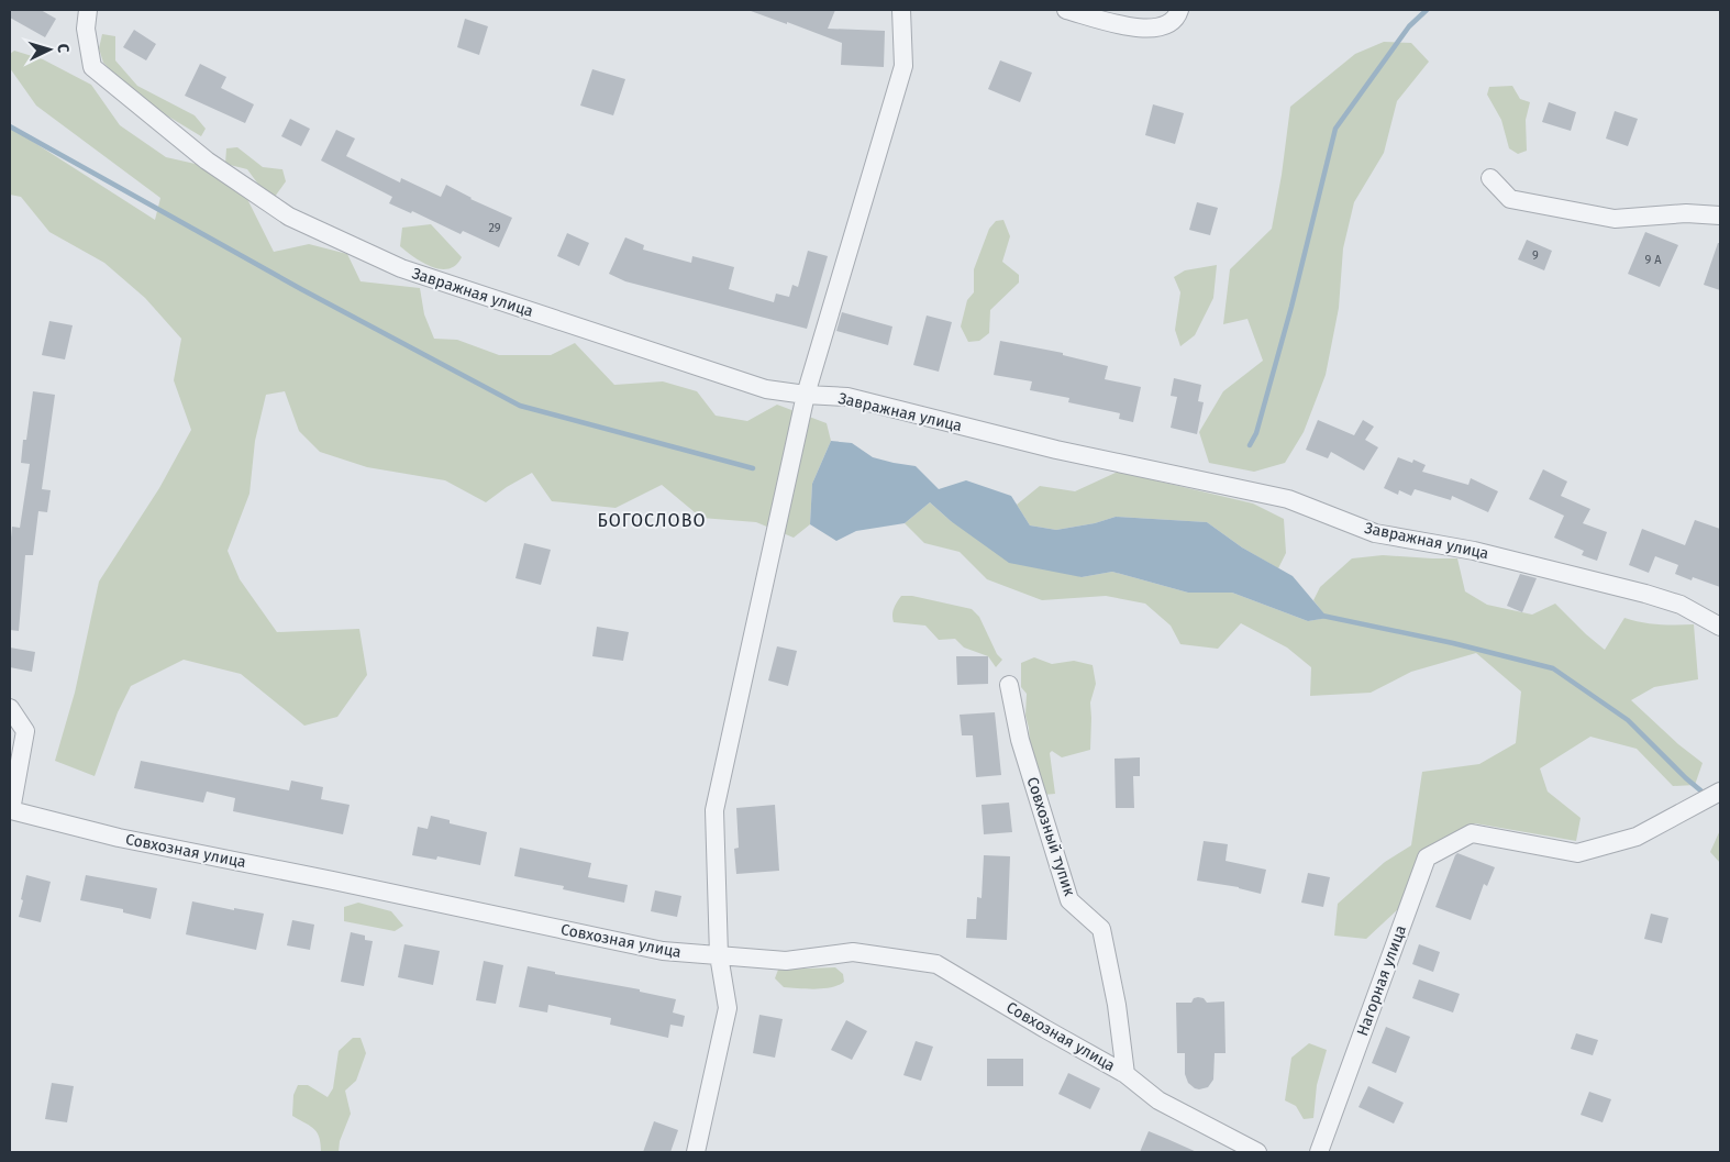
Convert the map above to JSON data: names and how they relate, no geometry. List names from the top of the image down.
{
  "streets": {
    "street": [
      "Завражная улица",
      "Совхозный тупик",
      "Совхозная улица",
      "Нагорная улица"
    ]
  },
  "crossings": [
    ["Совхозный тупик", "Совхозная улица"]
  ],
  "districts": ["БОГОСЛОВО"],
  "house_numbers": ["29", "9", "9 А"],
  "north": "right"
}
